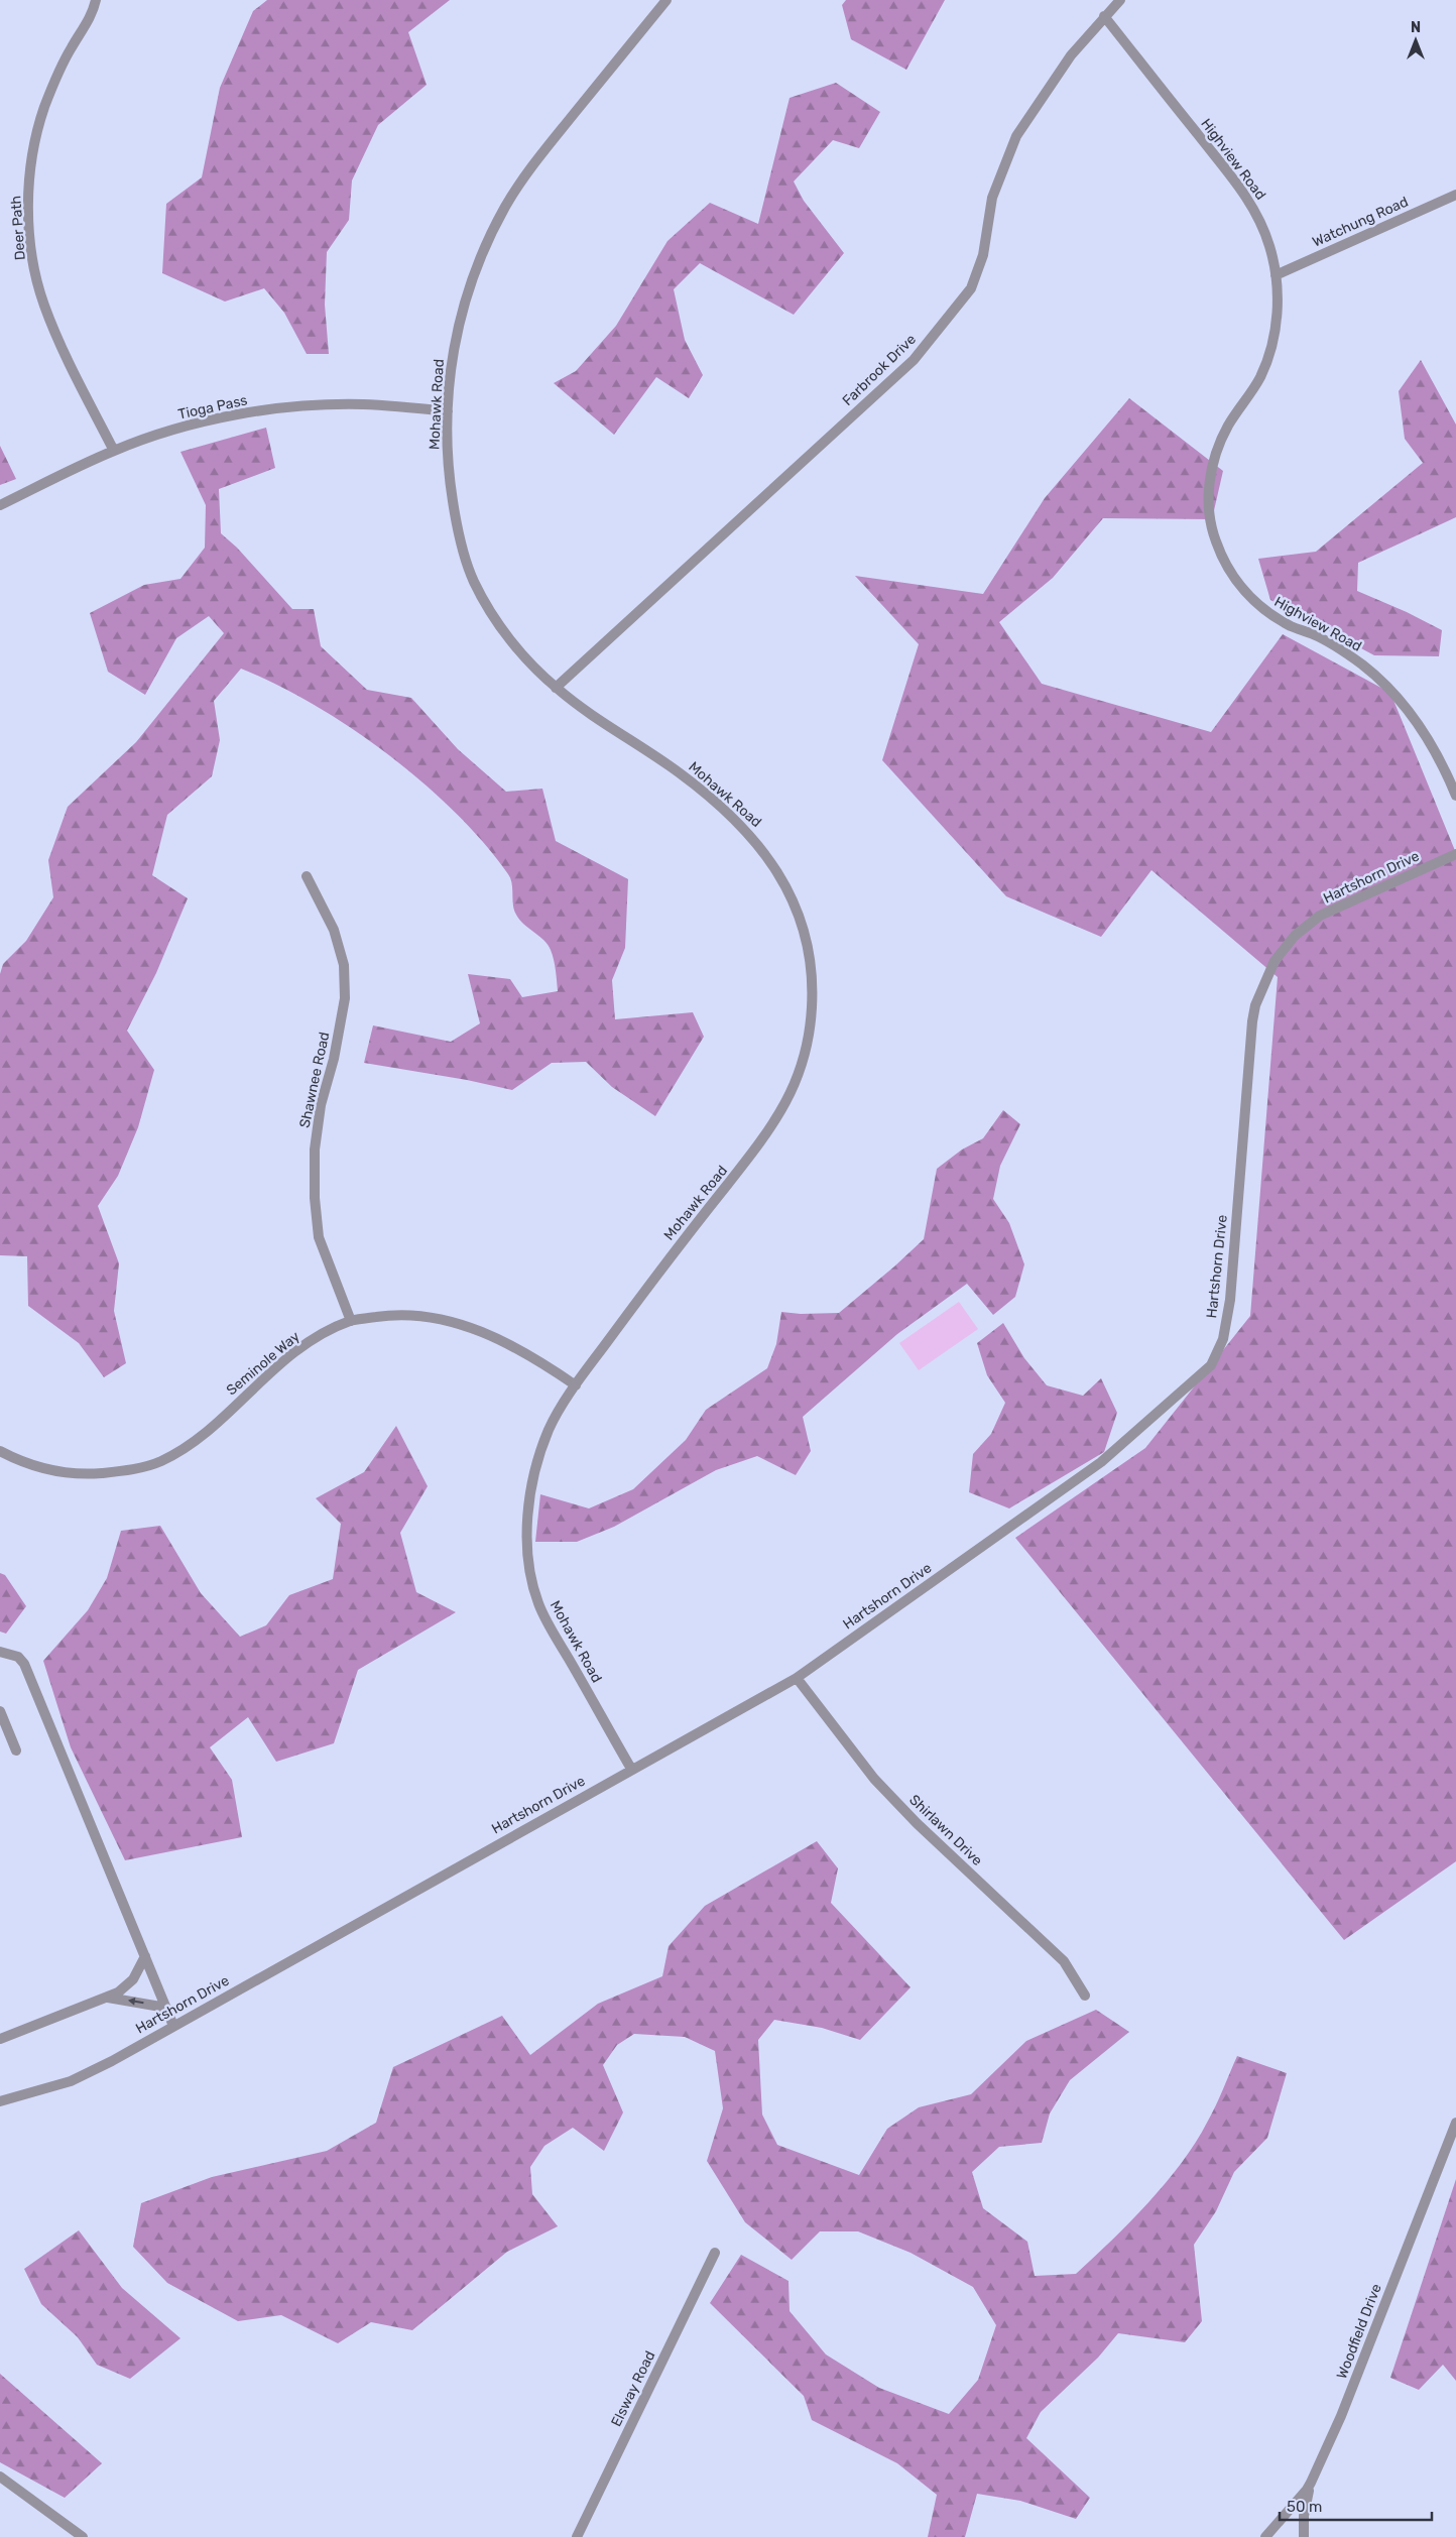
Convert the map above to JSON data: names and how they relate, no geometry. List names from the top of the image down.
{
  "streets": {
    "street": [
      "Highview Road",
      "Watchung Road",
      "Deer Path",
      "Farbrook Drive",
      "Mohawk Road",
      "Tioga Pass",
      "Hartshorn Drive",
      "Shawnee Road",
      "Seminole Way",
      "Shirlawn Drive",
      "Woodfield Drive",
      "Elsway Road"
    ]
  },
  "crossings": [
    ["Highview Road", "Watchung Road"],
    ["Highview Road", "Farbrook Drive"],
    ["Deer Path", "Tioga Pass"],
    ["Farbrook Drive", "Mohawk Road"],
    ["Mohawk Road", "Tioga Pass"],
    ["Mohawk Road", "Hartshorn Drive"],
    ["Mohawk Road", "Seminole Way"],
    ["Hartshorn Drive", "Shirlawn Drive"],
    ["Shawnee Road", "Seminole Way"]
  ],
  "scale_bar": "50 m",
  "north": "top"
}
